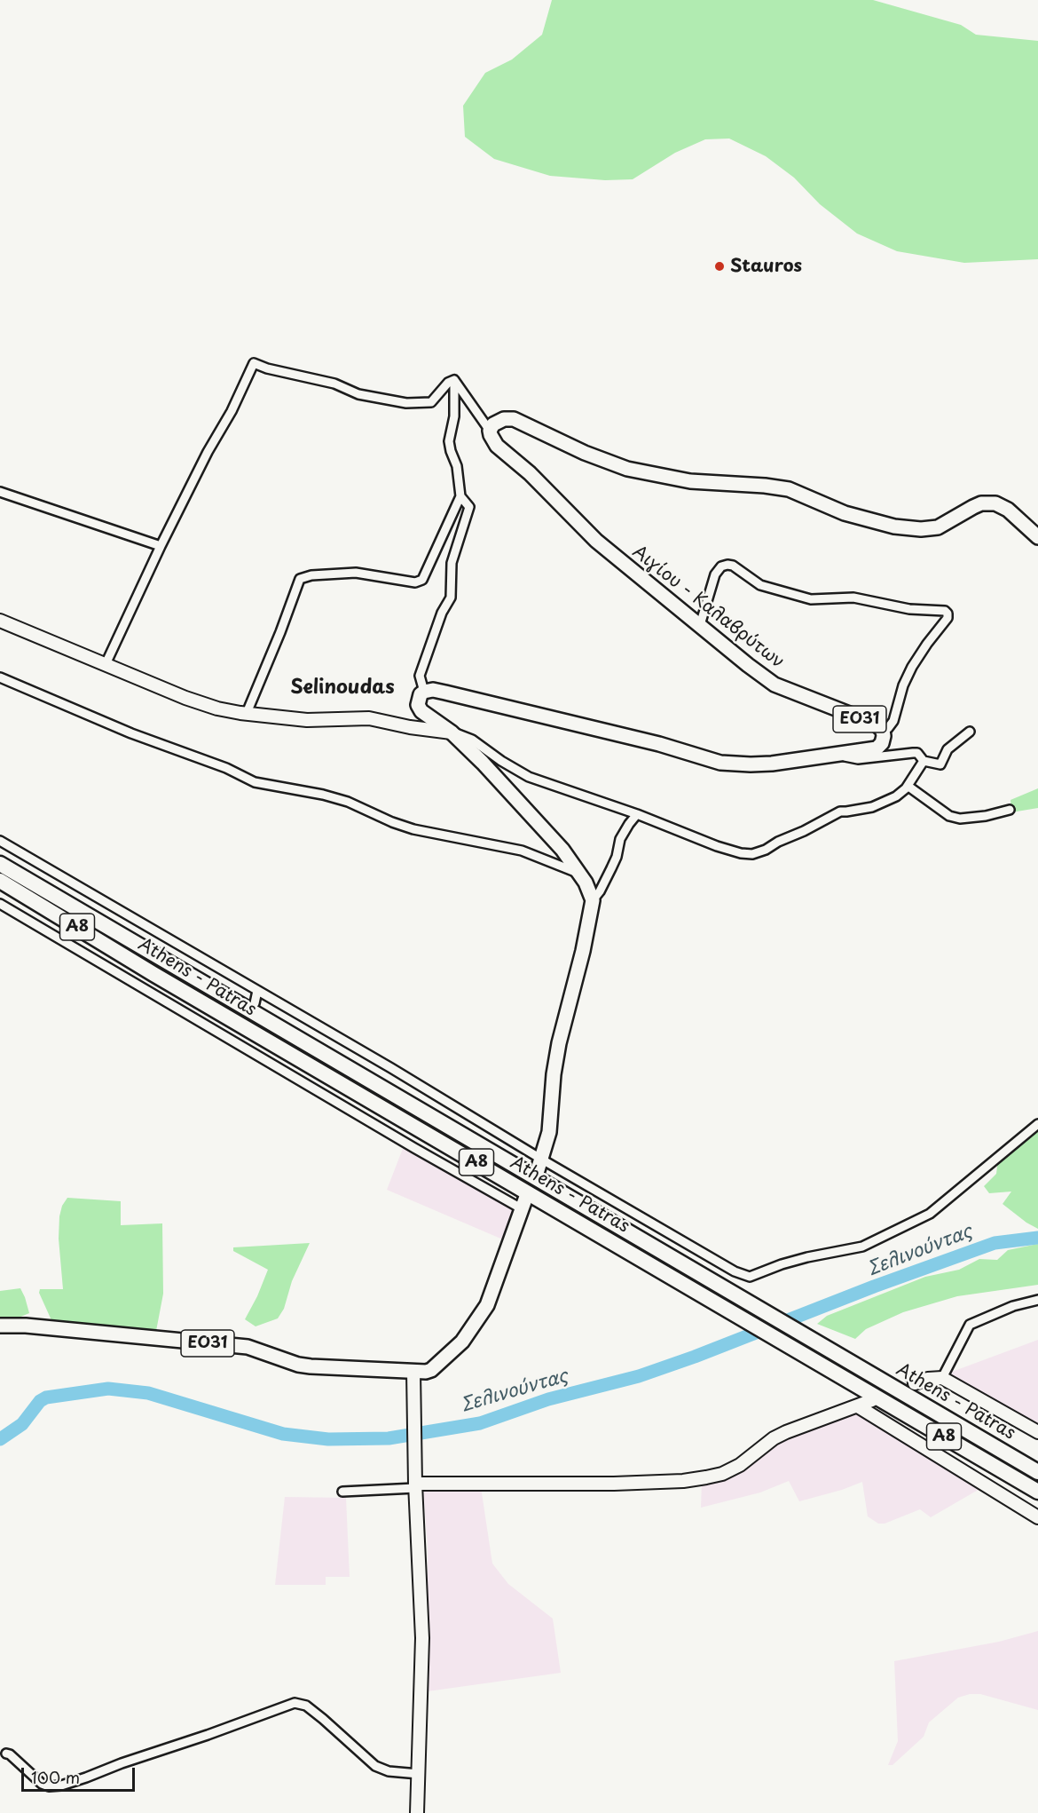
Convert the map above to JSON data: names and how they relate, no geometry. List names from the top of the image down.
{
  "streets": {
    "highway": ["Α8", "Athens - Patras"],
    "main road": ["Αιγίου - Καλαβρύτων", "ΕΟ31"]
  },
  "crossings": [
    ["Αιγίου - Καλαβρύτων", "ΕΟ31"]
  ],
  "districts": ["Selinoudas"],
  "water": ["Σελινούντας"],
  "places": ["Stauros"],
  "scale_bar": "100 m"
}
